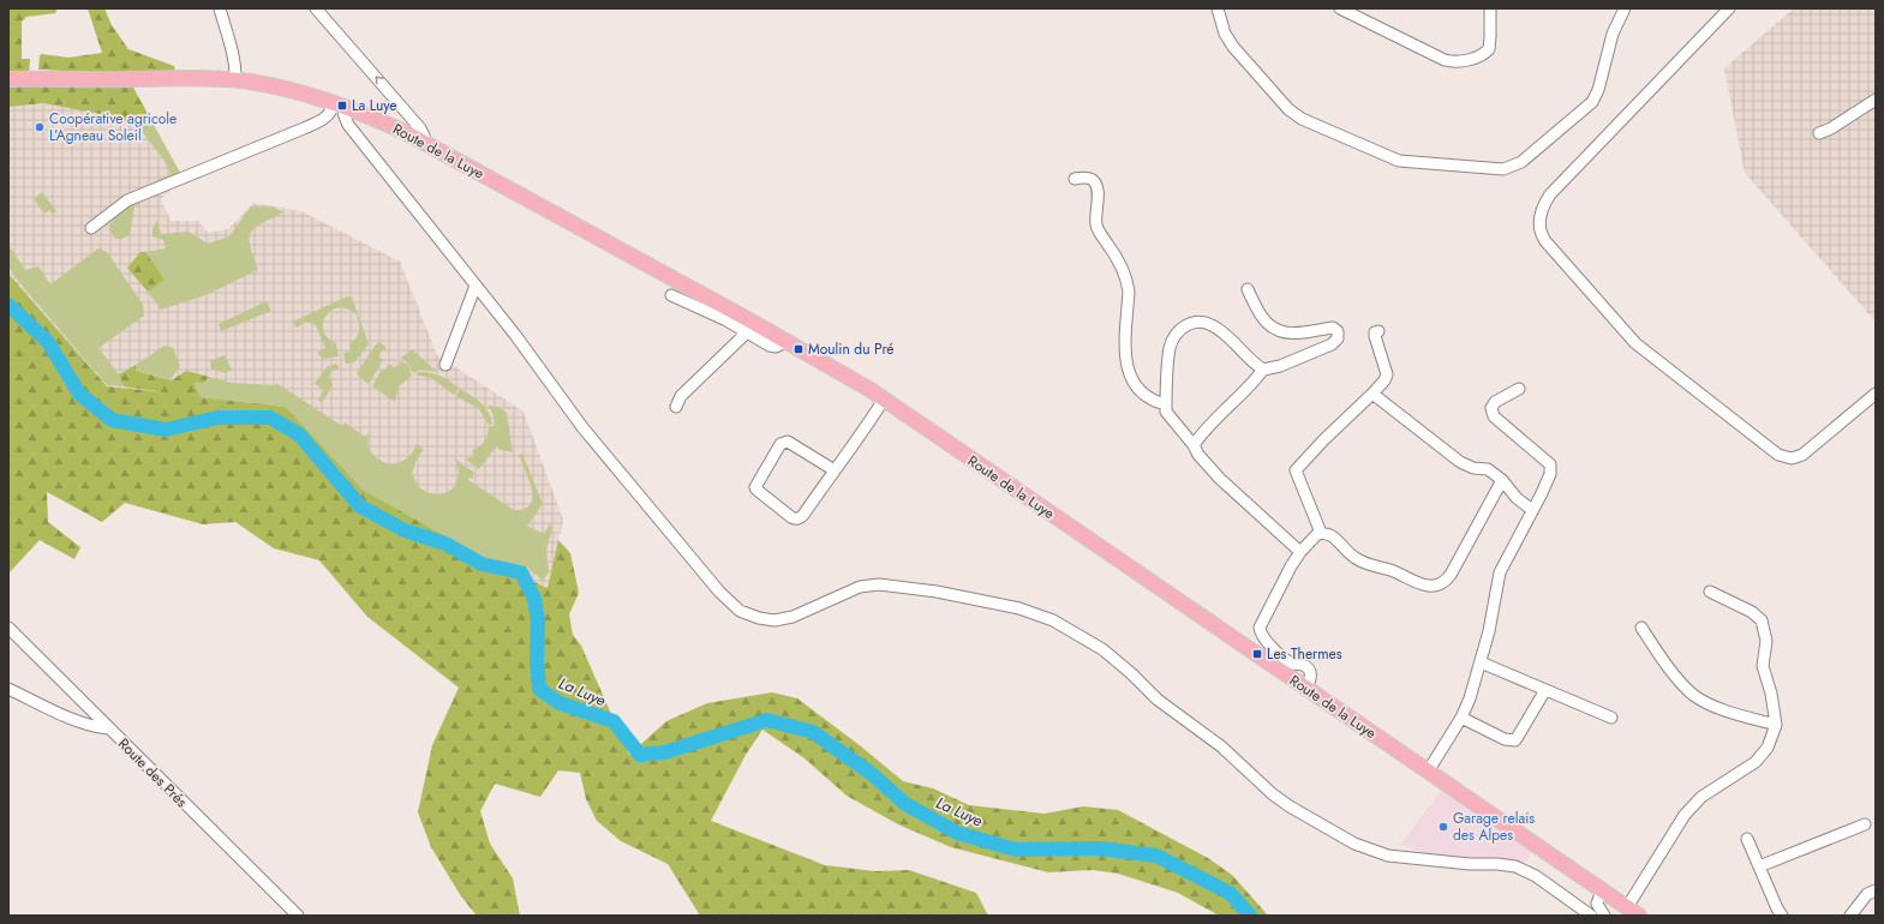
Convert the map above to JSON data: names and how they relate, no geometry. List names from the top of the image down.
{
  "streets": {
    "main road": ["Route de la Luye"],
    "street": ["Route des Prés"]
  },
  "water": ["La Luye"],
  "places": {
    "transit": ["La Luye", "Moulin du Pré", "Les Thermes"],
    "other": ["Coopérative agricole L’Agneau Soleil", "Garage relais des Alpes"]
  }
}
